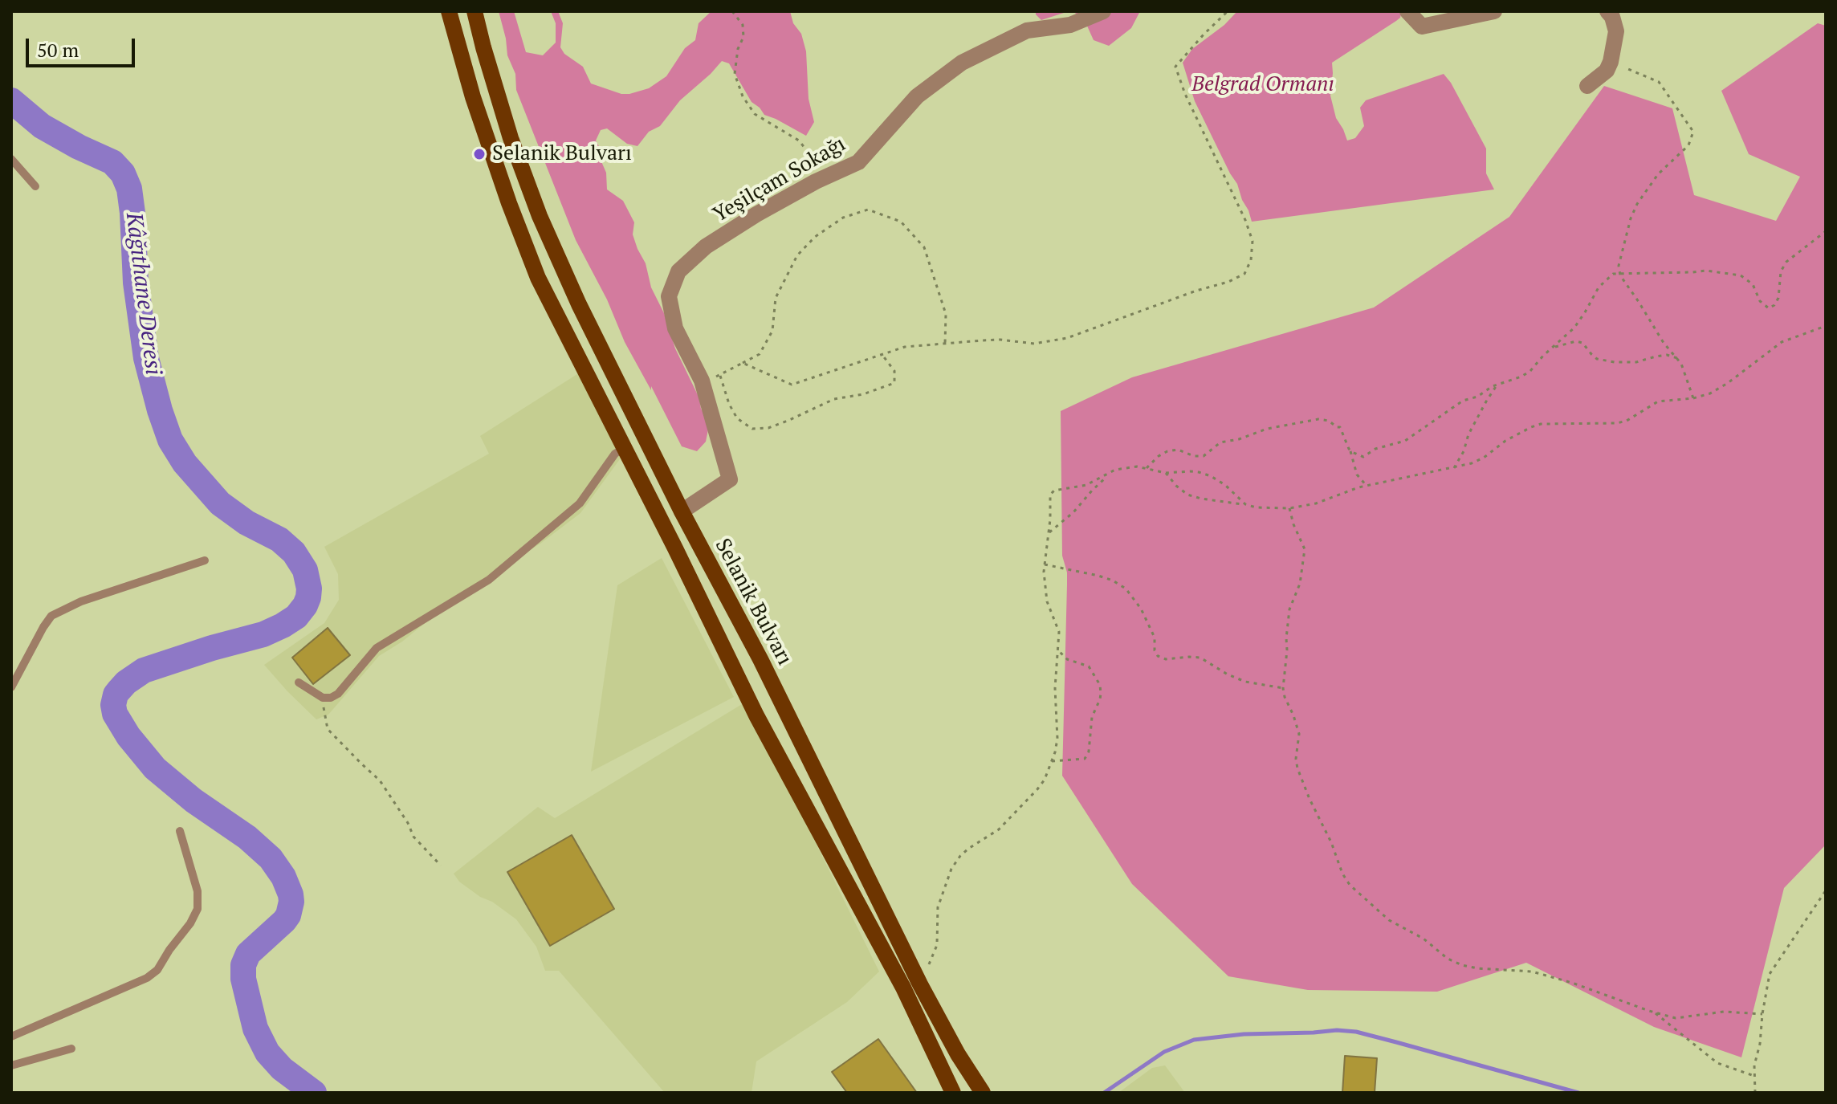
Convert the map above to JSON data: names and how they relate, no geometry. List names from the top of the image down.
{
  "streets": {
    "main road": ["Selanik Bulvarı"],
    "street": ["Yeşilçam Sokağı"]
  },
  "crossings": [
    ["Yeşilçam Sokağı", "Selanik Bulvarı"]
  ],
  "water": ["Kâğıthane Deresi"],
  "parks": ["Belgrad Ormanı"],
  "places": ["Selanik Bulvarı"],
  "scale_bar": "50 m"
}
